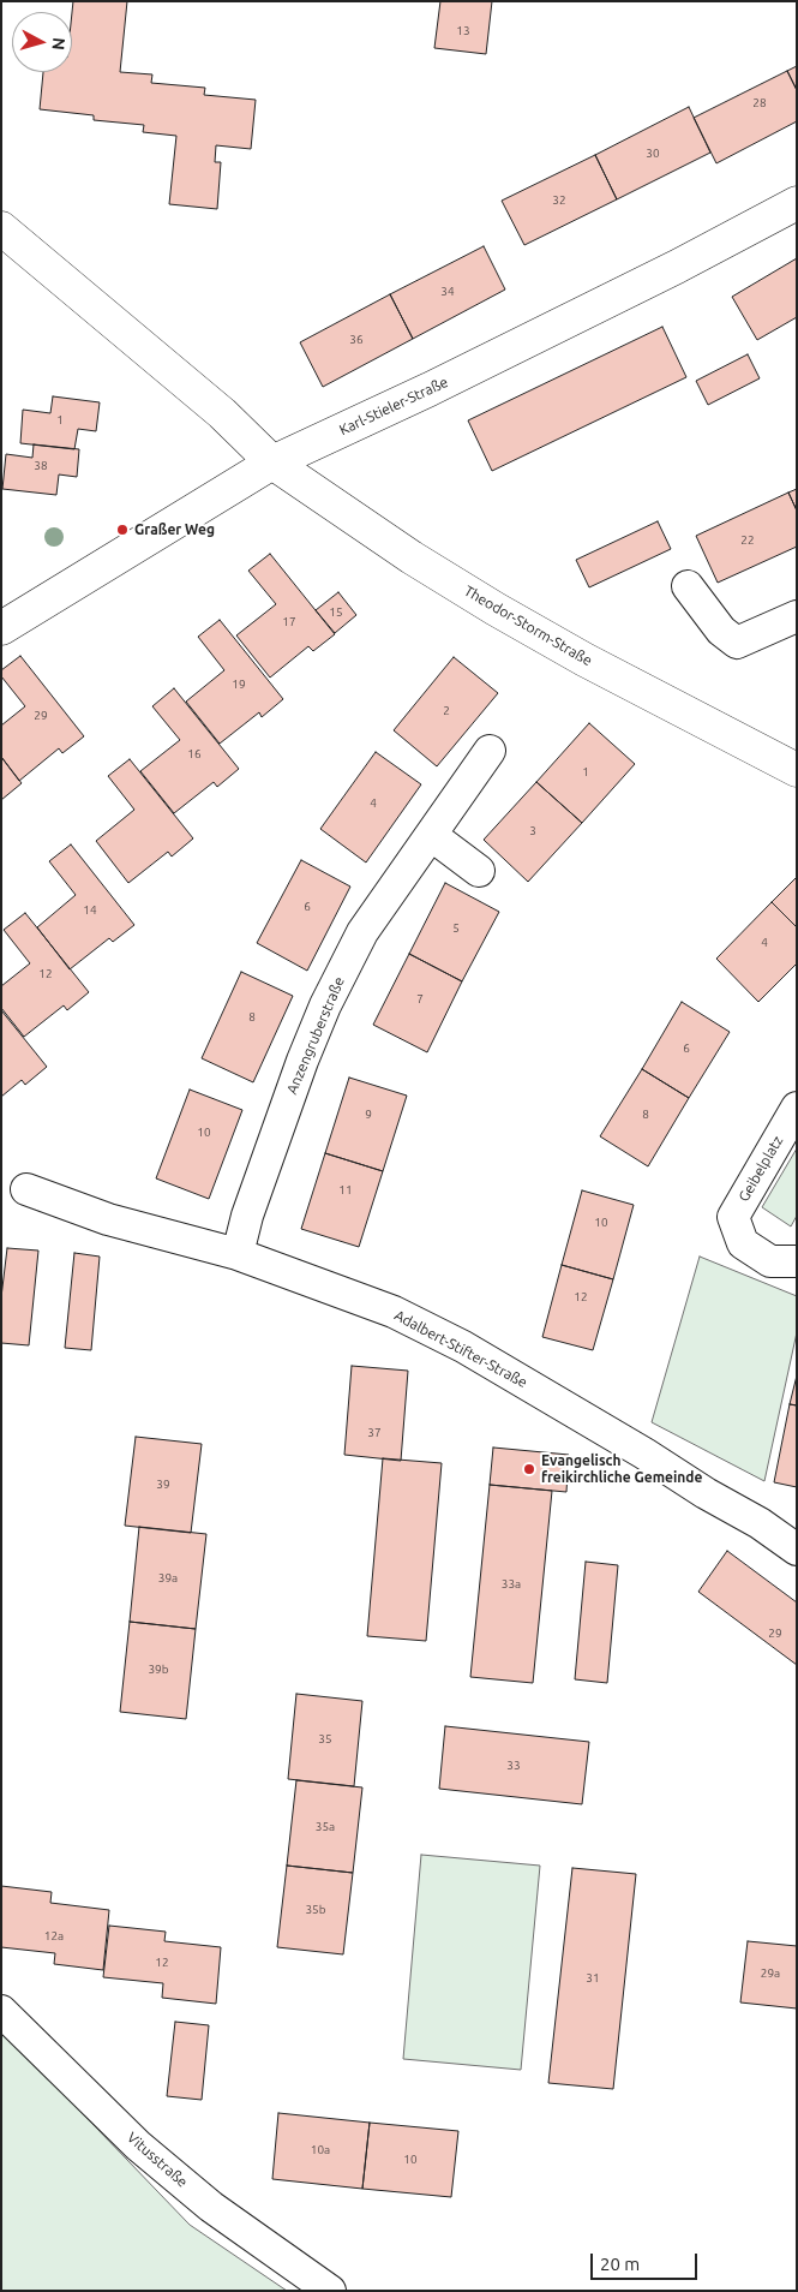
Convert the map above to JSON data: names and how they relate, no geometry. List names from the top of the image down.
{
  "streets": {
    "street": [
      "Karl-Stieler-Straße",
      "Theodor-Storm-Straße",
      "Anzengruberstraße",
      "Geibelplatz",
      "Adalbert-Stifter-Straße",
      "Vitusstraße"
    ]
  },
  "crossings": [
    ["Karl-Stieler-Straße", "Theodor-Storm-Straße"],
    ["Anzengruberstraße", "Adalbert-Stifter-Straße"]
  ],
  "places": ["Graßer Weg", "Evangelisch freikirchliche Gemeinde"],
  "house_numbers": [
    "13",
    "28",
    "30",
    "32",
    "34",
    "36",
    "1",
    "38",
    "22",
    "15",
    "17",
    "19",
    "2",
    "29",
    "16",
    "1",
    "4",
    "3",
    "6",
    "14",
    "5",
    "4",
    "12",
    "7",
    "8",
    "6",
    "9",
    "8",
    "10",
    "11",
    "10",
    "12",
    "37",
    "39",
    "39a",
    "33a",
    "29",
    "39b",
    "35",
    "33",
    "35a",
    "35b",
    "12a",
    "12",
    "29a",
    "31",
    "10a",
    "10"
  ],
  "scale_bar": "20 m",
  "north": "right"
}
